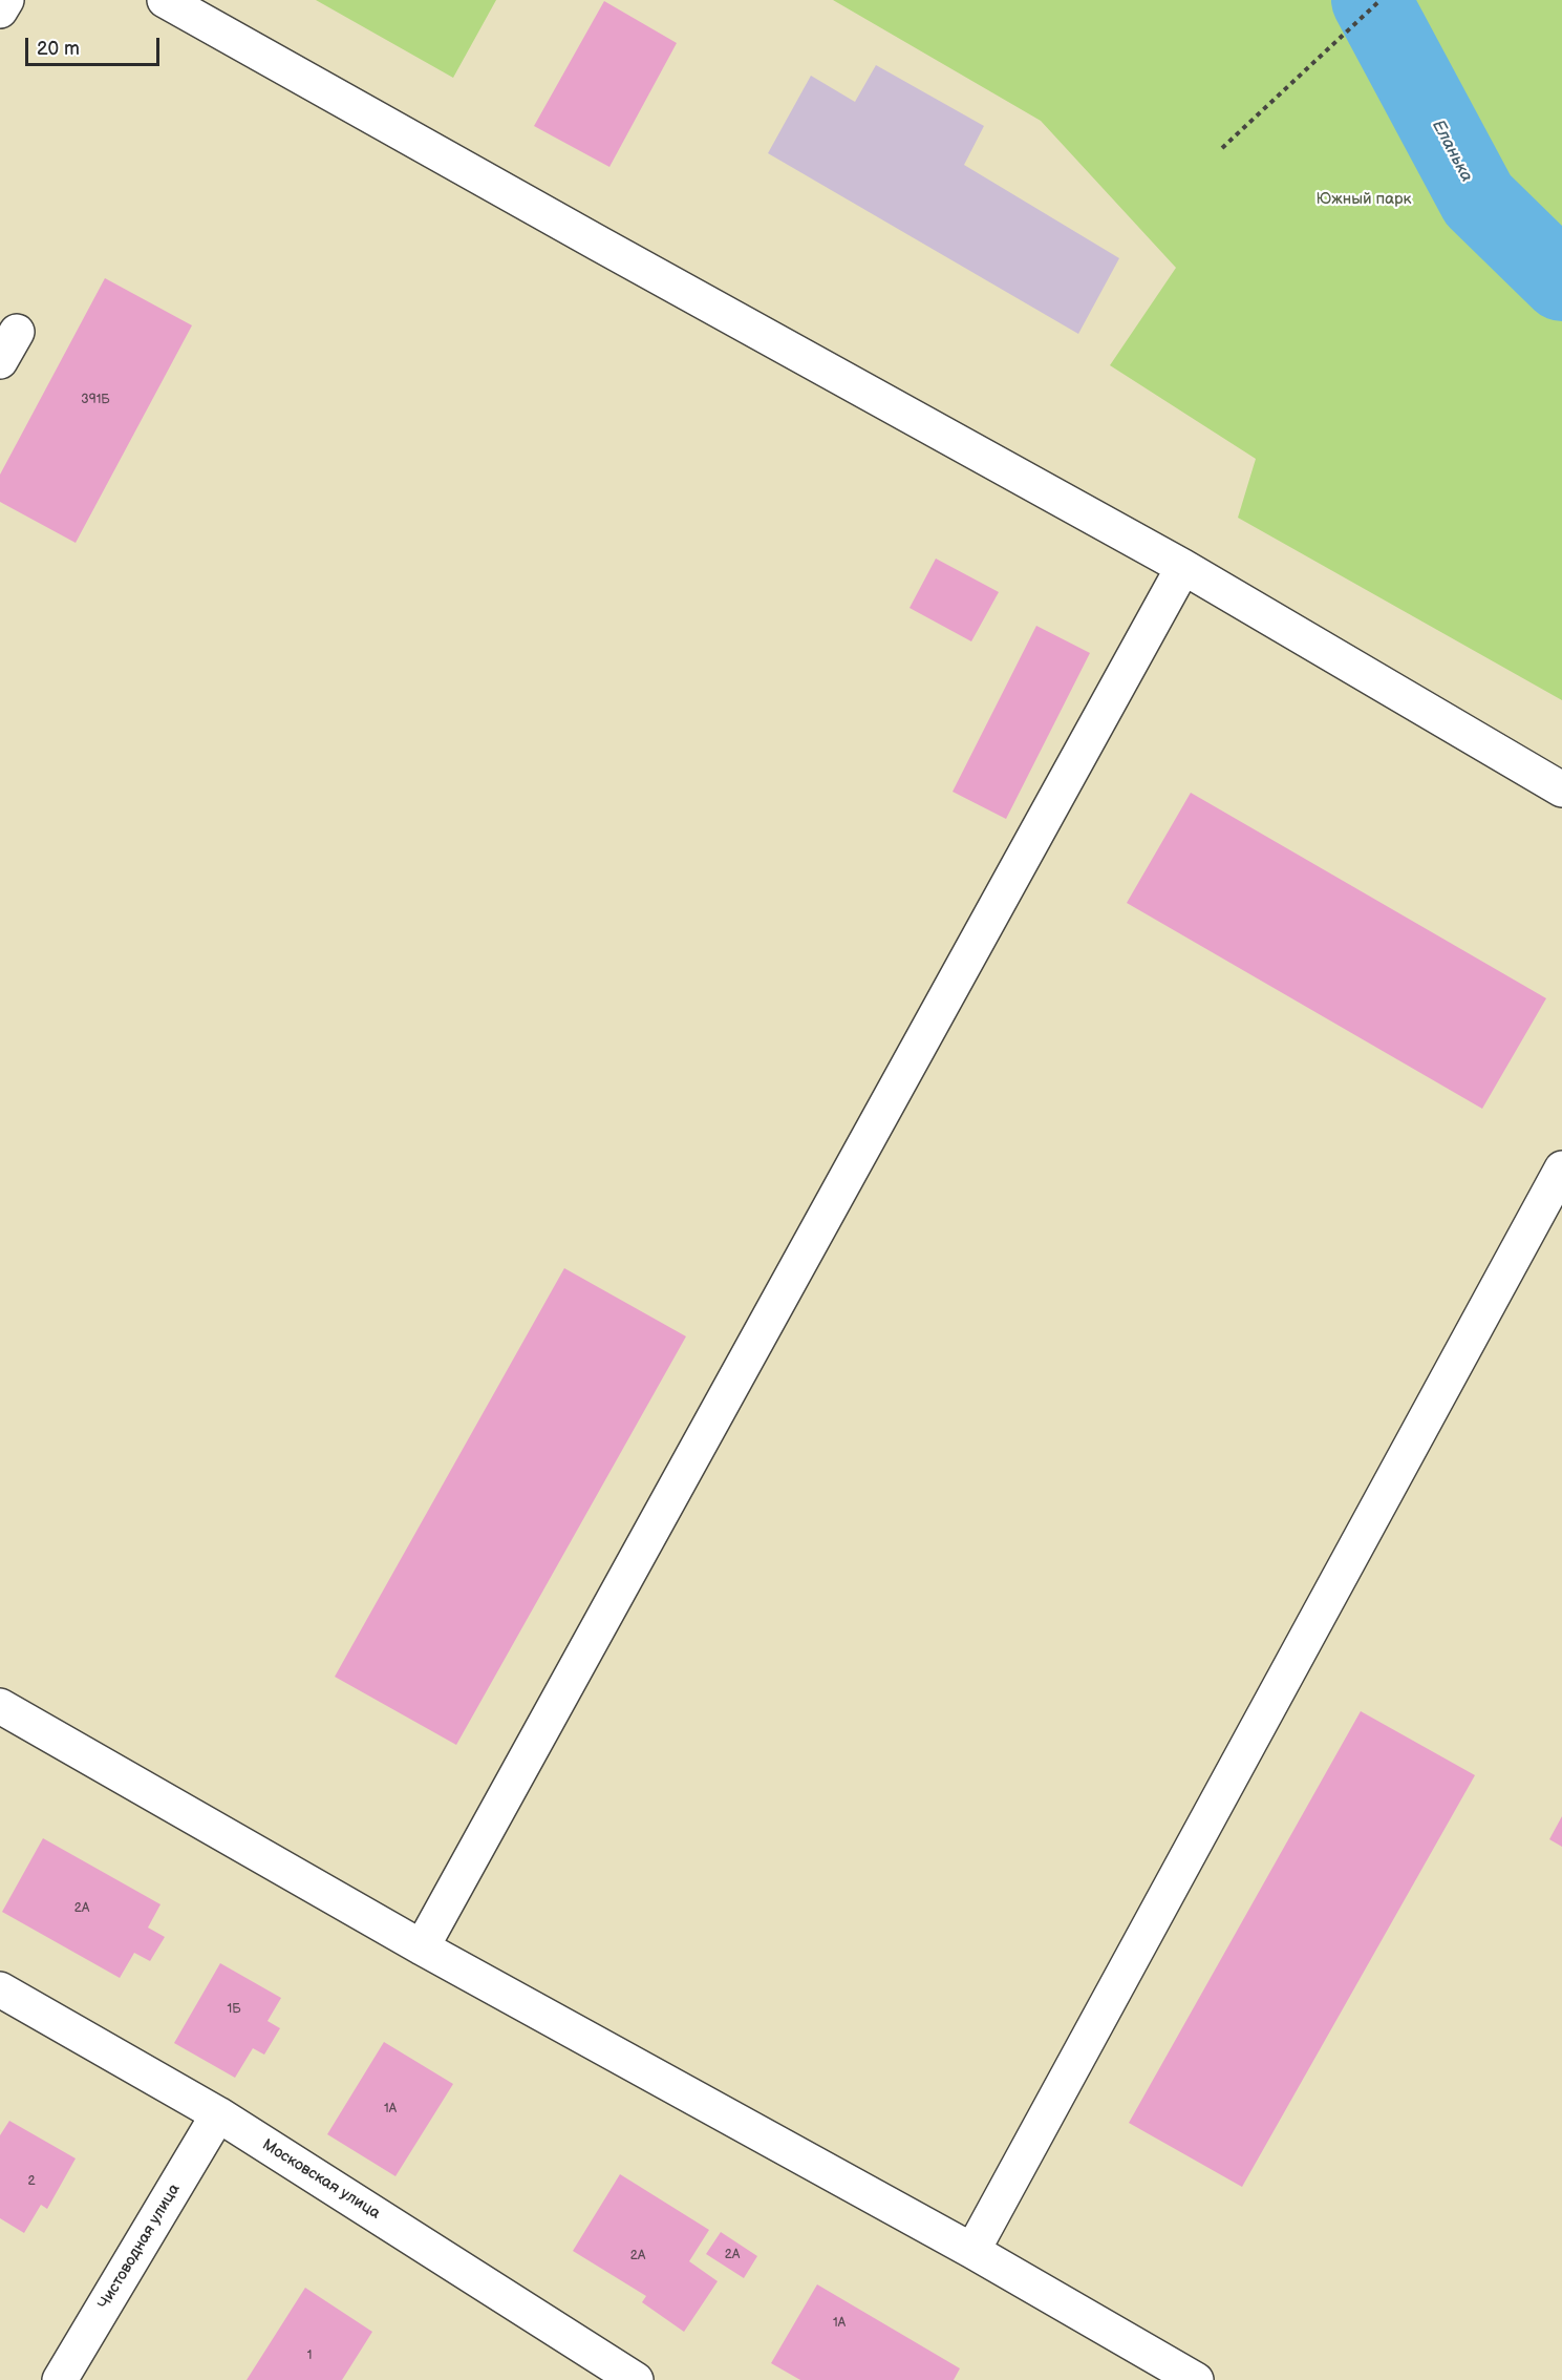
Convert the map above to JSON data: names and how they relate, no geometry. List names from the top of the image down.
{
  "streets": {
    "street": ["Московская улица", "Чистоводная улица"]
  },
  "crossings": [
    ["Московская улица", "Чистоводная улица"]
  ],
  "water": ["Еланька"],
  "parks": ["Южный парк"],
  "house_numbers": [
    "391Б",
    "2А",
    "1Б",
    "1А",
    "2",
    "2А",
    "2А",
    "1А",
    "1"
  ],
  "scale_bar": "20 m"
}
